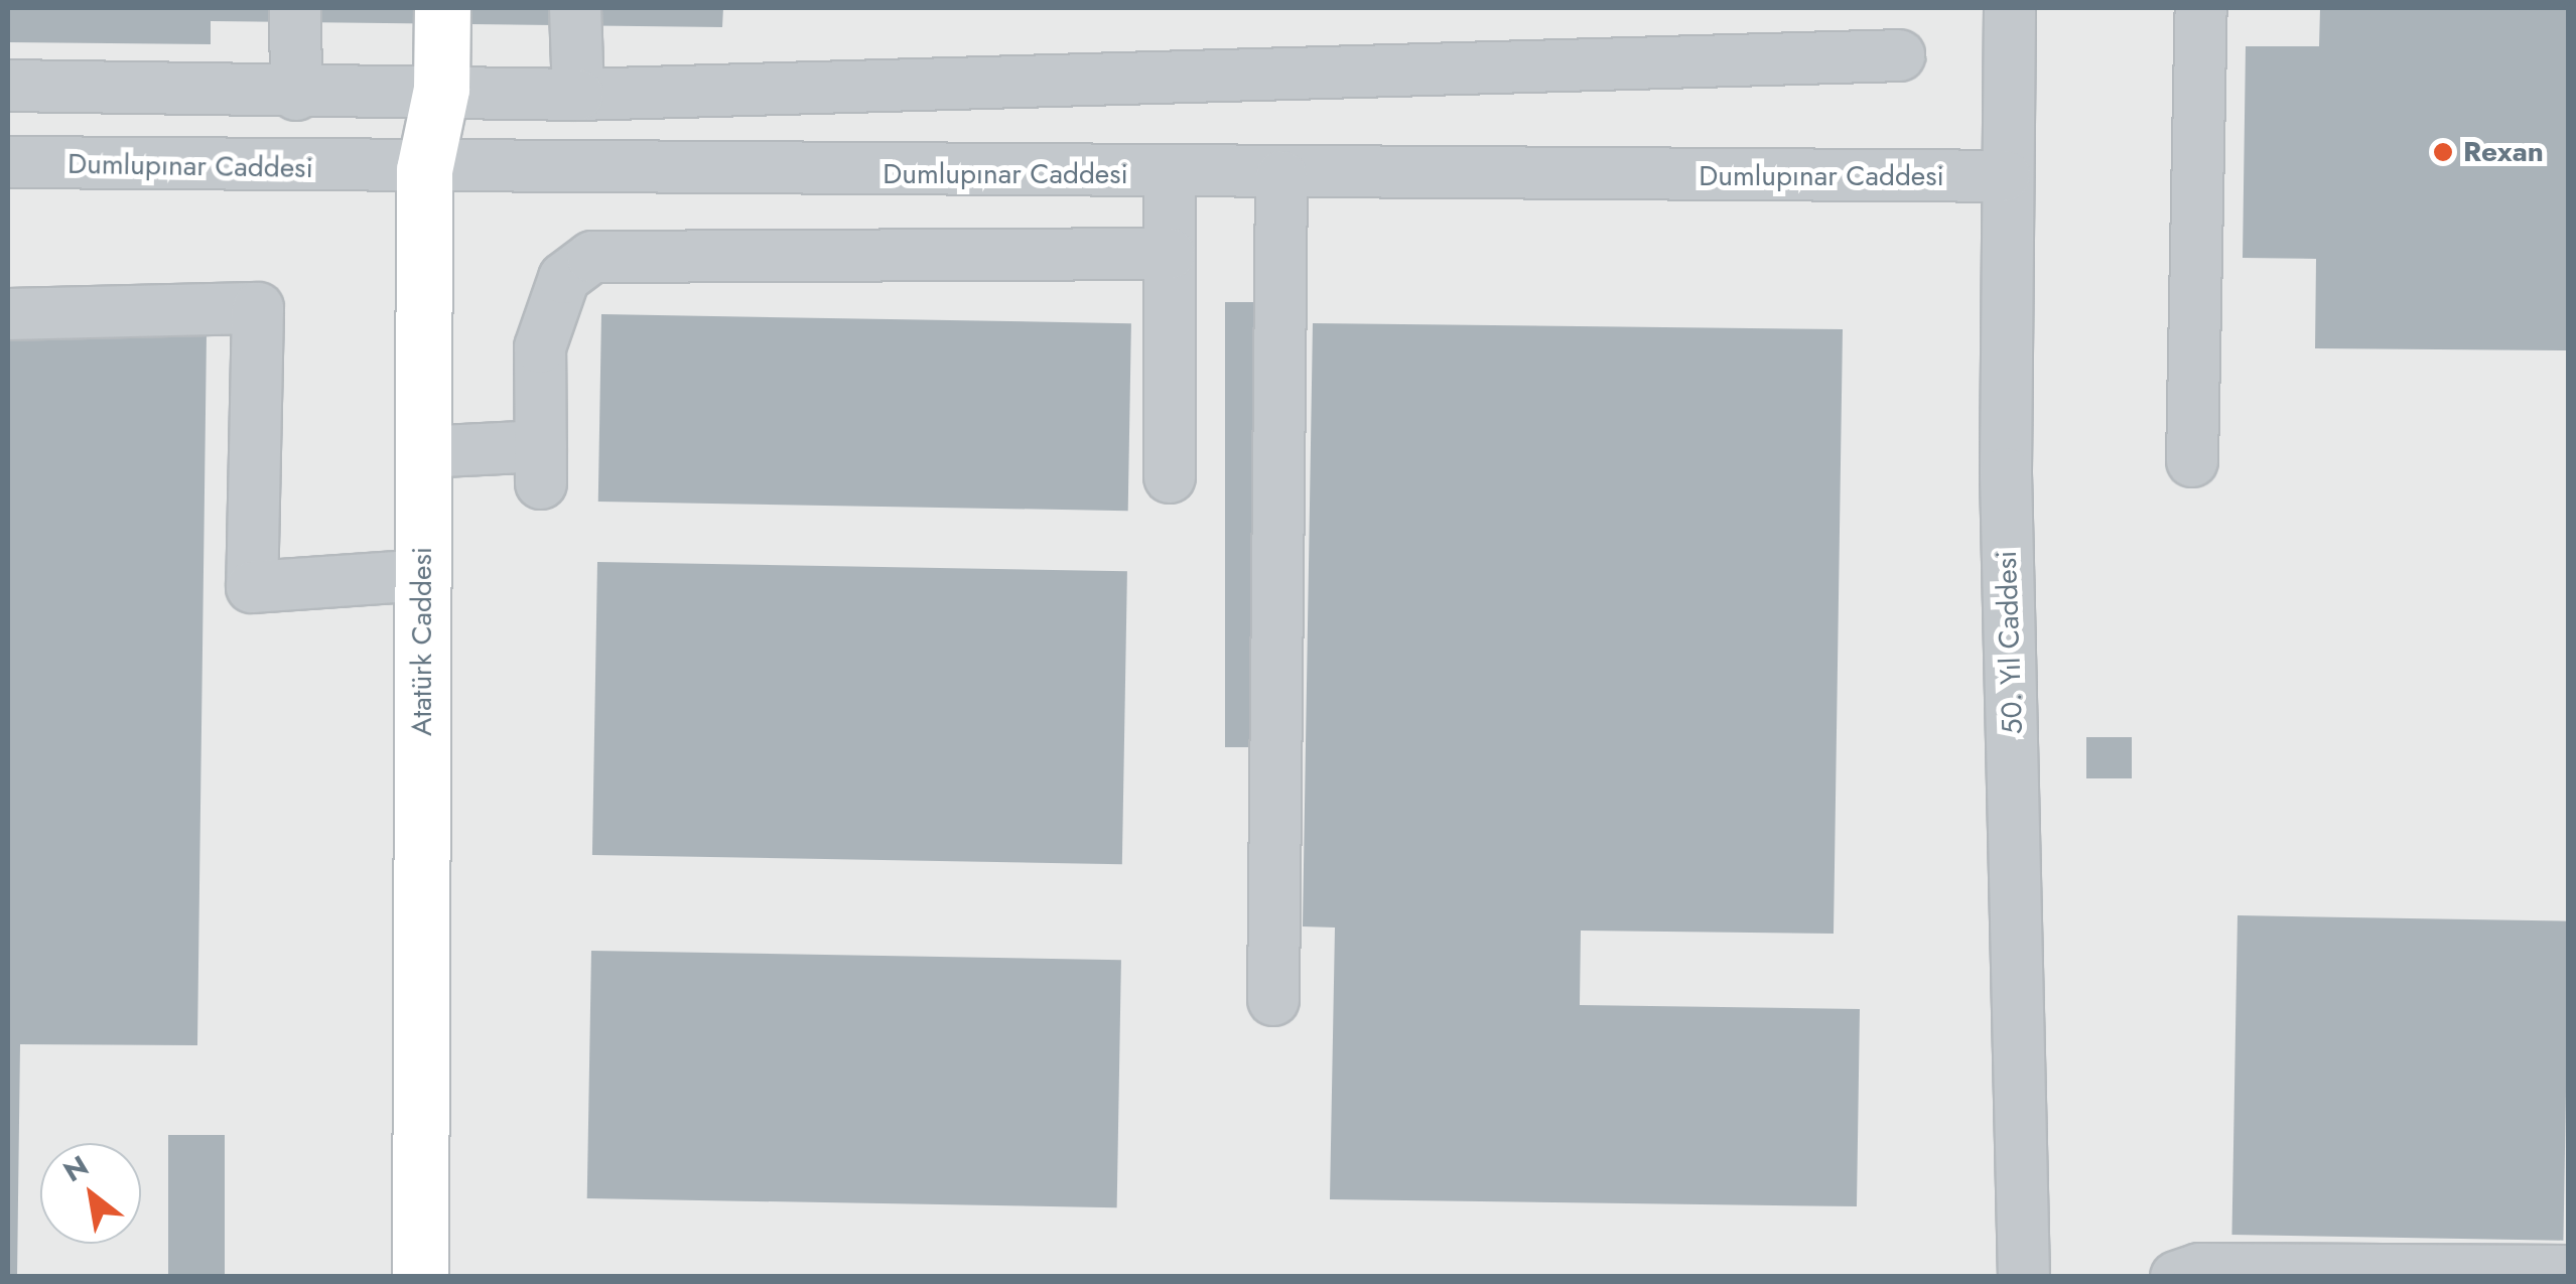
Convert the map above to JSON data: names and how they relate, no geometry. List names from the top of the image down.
{
  "streets": {
    "main road": ["Atatürk Caddesi"],
    "street": ["Dumlupınar Caddesi", "50. Yıl Caddesi"]
  },
  "crossings": [
    ["Dumlupınar Caddesi", "Atatürk Caddesi"],
    ["Dumlupınar Caddesi", "50. Yıl Caddesi"]
  ],
  "places": ["Rexan"],
  "north": "top left"
}
